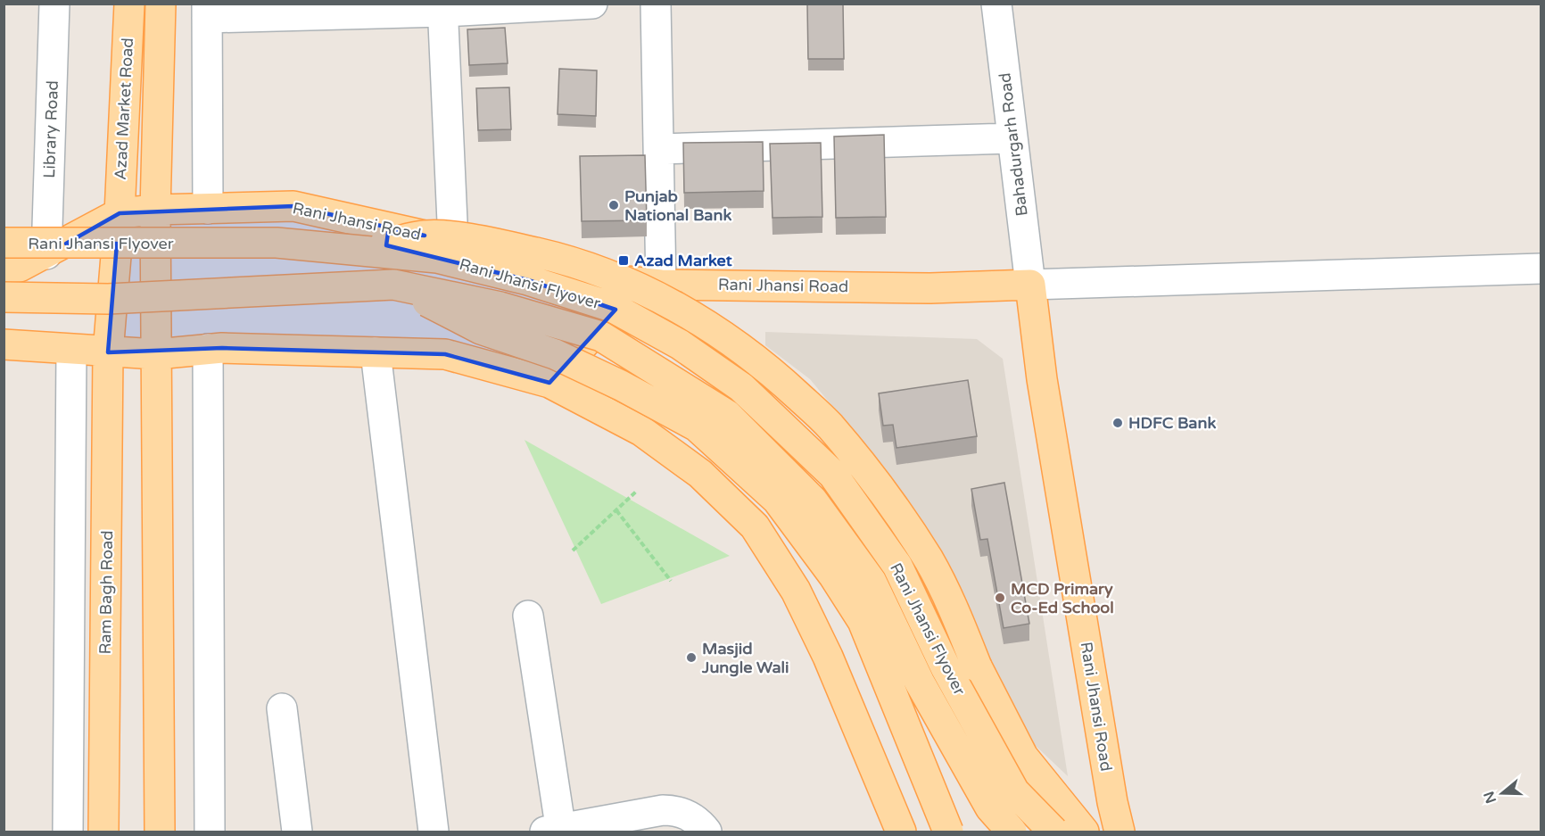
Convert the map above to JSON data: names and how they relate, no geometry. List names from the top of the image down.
{
  "streets": {
    "main road": [
      "Azad Market Road",
      "Rani Jhansi Road",
      "Rani Jhansi Flyover",
      "Ram Bagh Road"
    ],
    "street": ["Library Road", "Bahadurgarh Road"]
  },
  "crossings": [
    ["Azad Market Road", "Rani Jhansi Road"],
    ["Azad Market Road", "Ram Bagh Road"],
    ["Library Road", "Rani Jhansi Road"],
    ["Bahadurgarh Road", "Rani Jhansi Road"]
  ],
  "places": {
    "other": [
      "Punjab National Bank",
      "HDFC Bank",
      "MCD Primary Co-Ed School",
      "Masjid Jungle Wali"
    ],
    "transit": ["Azad Market"]
  },
  "north": "left"
}
